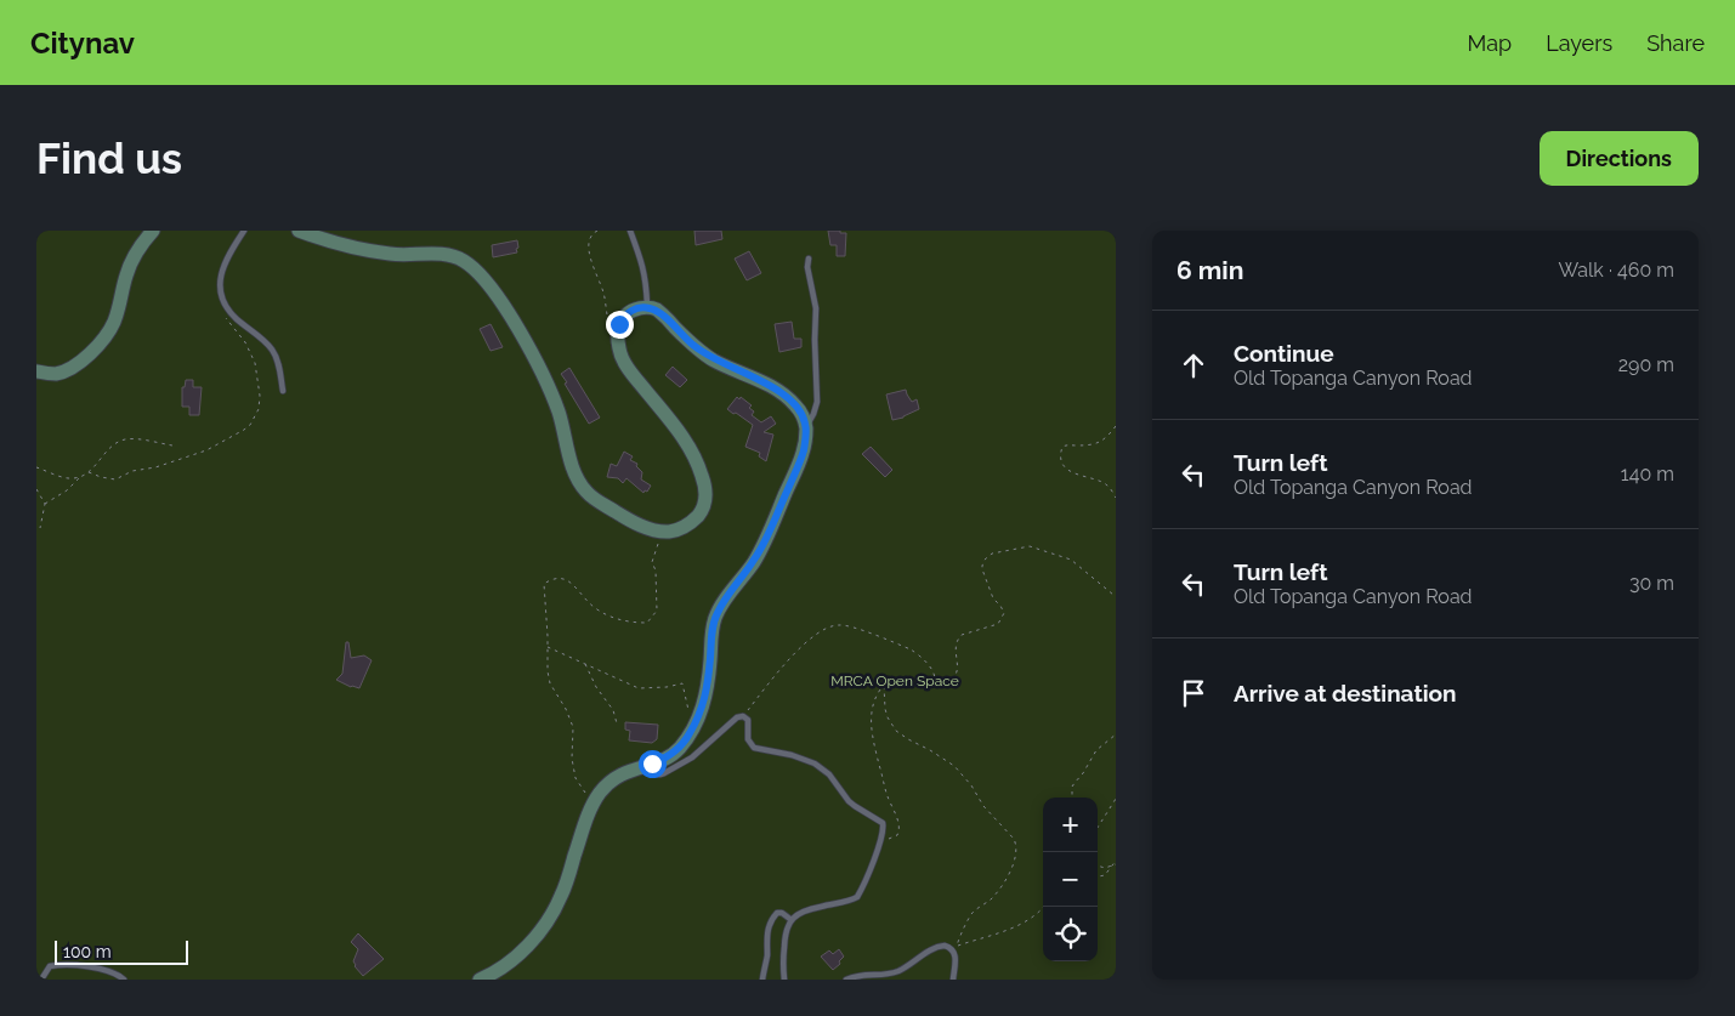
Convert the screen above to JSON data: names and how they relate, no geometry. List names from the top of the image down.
{
  "parks": ["MRCA Open Space"],
  "scale_bar": "100 m",
  "page": {
    "header": "Citynav",
    "nav": ["Map", "Layers", "Share"],
    "buttons": "Directions",
    "title": "Find us",
    "heading": ["6 min", "Walk · 460 m"],
    "list": [
      ["Continue", "Old Topanga Canyon Road", "290 m"],
      ["Turn left", "Old Topanga Canyon Road", "140 m"],
      ["Turn left", "Old Topanga Canyon Road", "30 m"],
      "Arrive at destination"
    ],
    "map_buttons": ["+", "−"],
    "scale": "100 m"
  }
}
